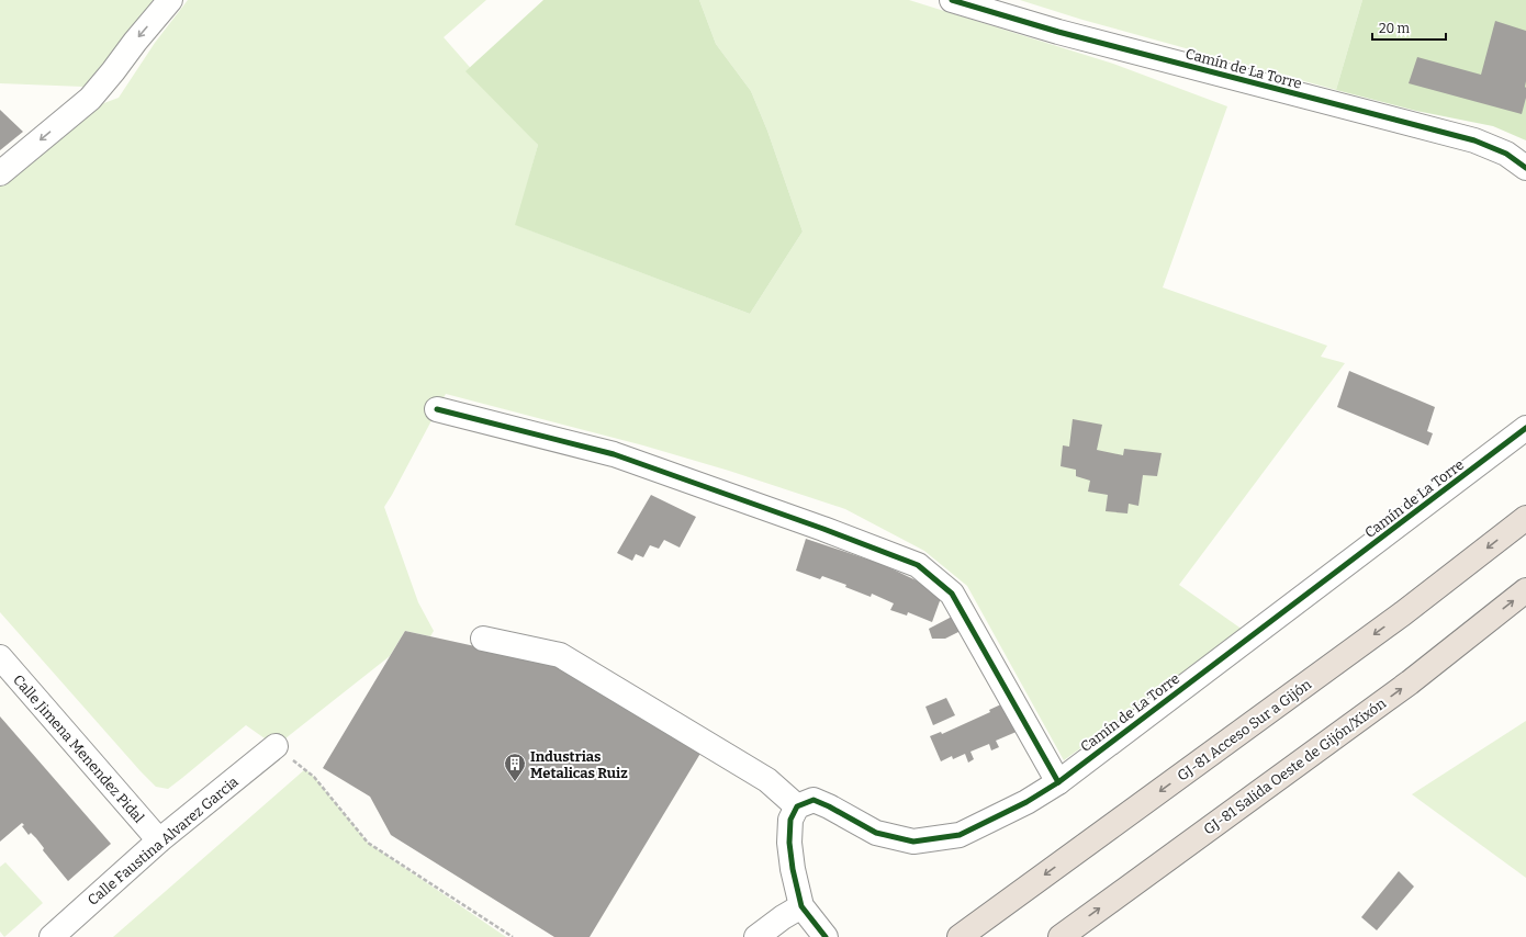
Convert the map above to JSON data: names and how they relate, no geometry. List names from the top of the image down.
{
  "streets": {
    "highway": ["GJ-81 Acceso Sur a Gijón", "GJ-81 Salida Oeste de Gijón/Xixón"],
    "street": ["Camín de La Torre", "Calle Jimena Menendez Pidal", "Calle Faustina Alvarez Garcia"]
  },
  "crossings": [
    ["Calle Jimena Menendez Pidal", "Calle Faustina Alvarez Garcia"]
  ],
  "one_way": ["GJ-81 Acceso Sur a Gijón", "GJ-81 Salida Oeste de Gijón/Xixón"],
  "places": {
    "building": ["Industrias Metalicas Ruiz"]
  },
  "scale_bar": "20 m"
}
